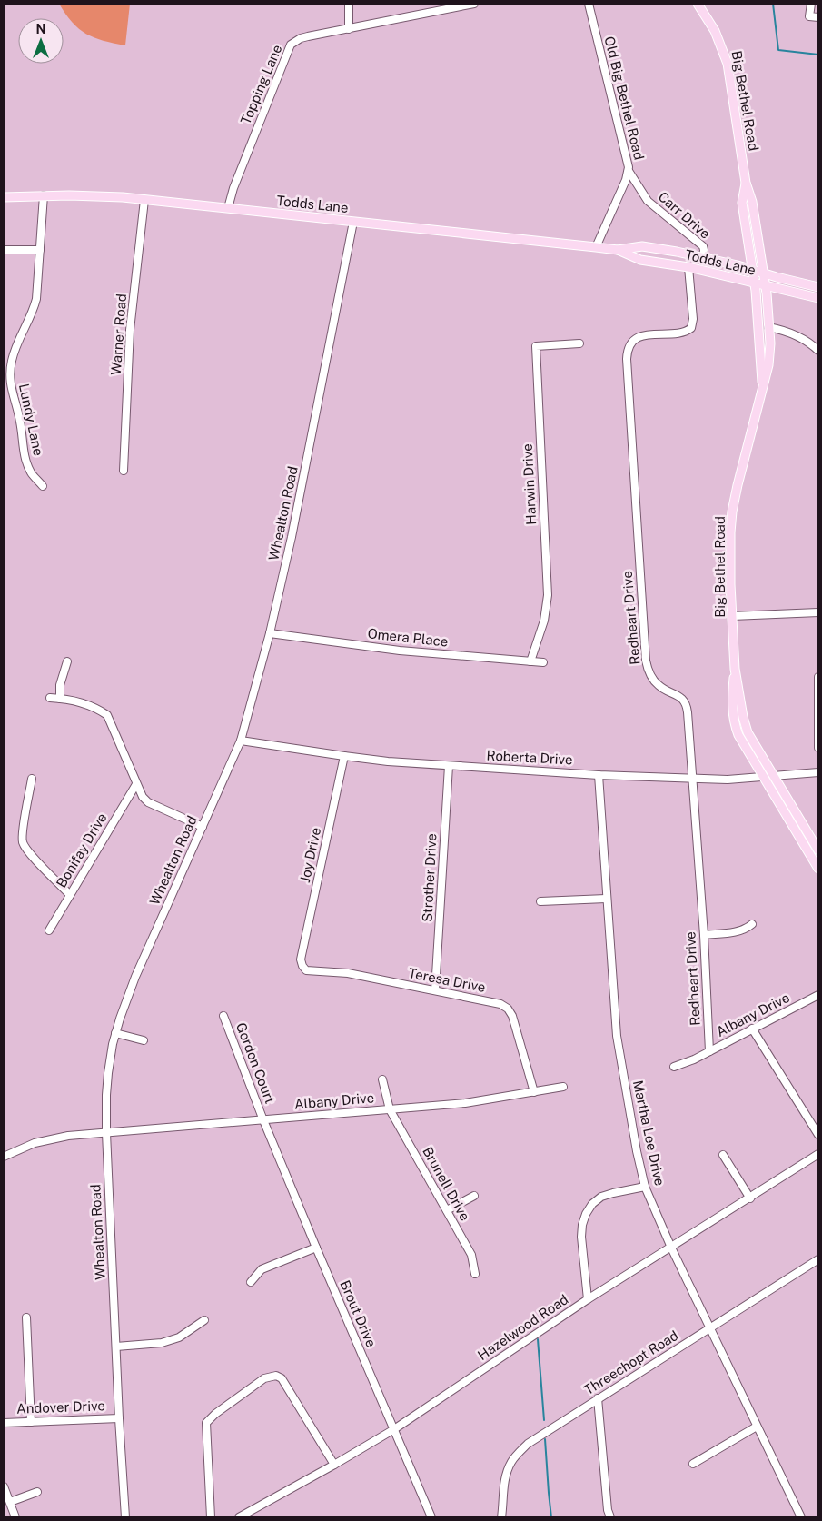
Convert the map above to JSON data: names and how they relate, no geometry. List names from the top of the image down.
{
  "streets": {
    "main road": ["Big Bethel Road", "Todds Lane"],
    "street": [
      "Topping Lane",
      "Old Big Bethel Road",
      "Carr Drive",
      "Warner Road",
      "Lundy Lane",
      "Harwin Drive",
      "Whealton Road",
      "Redheart Drive",
      "Omera Place",
      "Roberta Drive",
      "Bonifay Drive",
      "Joy Drive",
      "Strother Drive",
      "Teresa Drive",
      "Albany Drive",
      "Gordon Court",
      "Martha Lee Drive",
      "Brunell Drive",
      "Brout Drive",
      "Hazelwood Road",
      "Threechopt Road",
      "Andover Drive"
    ]
  },
  "crossings": [
    ["Topping Lane", "Todds Lane"],
    ["Old Big Bethel Road", "Todds Lane"],
    ["Old Big Bethel Road", "Carr Drive"],
    ["Big Bethel Road", "Todds Lane"],
    ["Big Bethel Road", "Roberta Drive"],
    ["Todds Lane", "Carr Drive"],
    ["Todds Lane", "Warner Road"],
    ["Todds Lane", "Lundy Lane"],
    ["Todds Lane", "Whealton Road"],
    ["Todds Lane", "Redheart Drive"],
    ["Harwin Drive", "Omera Place"],
    ["Whealton Road", "Omera Place"],
    ["Whealton Road", "Roberta Drive"],
    ["Whealton Road", "Albany Drive"],
    ["Whealton Road", "Andover Drive"],
    ["Redheart Drive", "Roberta Drive"],
    ["Redheart Drive", "Albany Drive"],
    ["Roberta Drive", "Joy Drive"],
    ["Roberta Drive", "Strother Drive"],
    ["Roberta Drive", "Martha Lee Drive"],
    ["Joy Drive", "Teresa Drive"],
    ["Strother Drive", "Teresa Drive"],
    ["Teresa Drive", "Albany Drive"],
    ["Albany Drive", "Gordon Court"],
    ["Albany Drive", "Brunell Drive"],
    ["Albany Drive", "Brout Drive"],
    ["Gordon Court", "Brout Drive"],
    ["Martha Lee Drive", "Hazelwood Road"],
    ["Martha Lee Drive", "Threechopt Road"],
    ["Brout Drive", "Hazelwood Road"]
  ],
  "north": "top"
}
